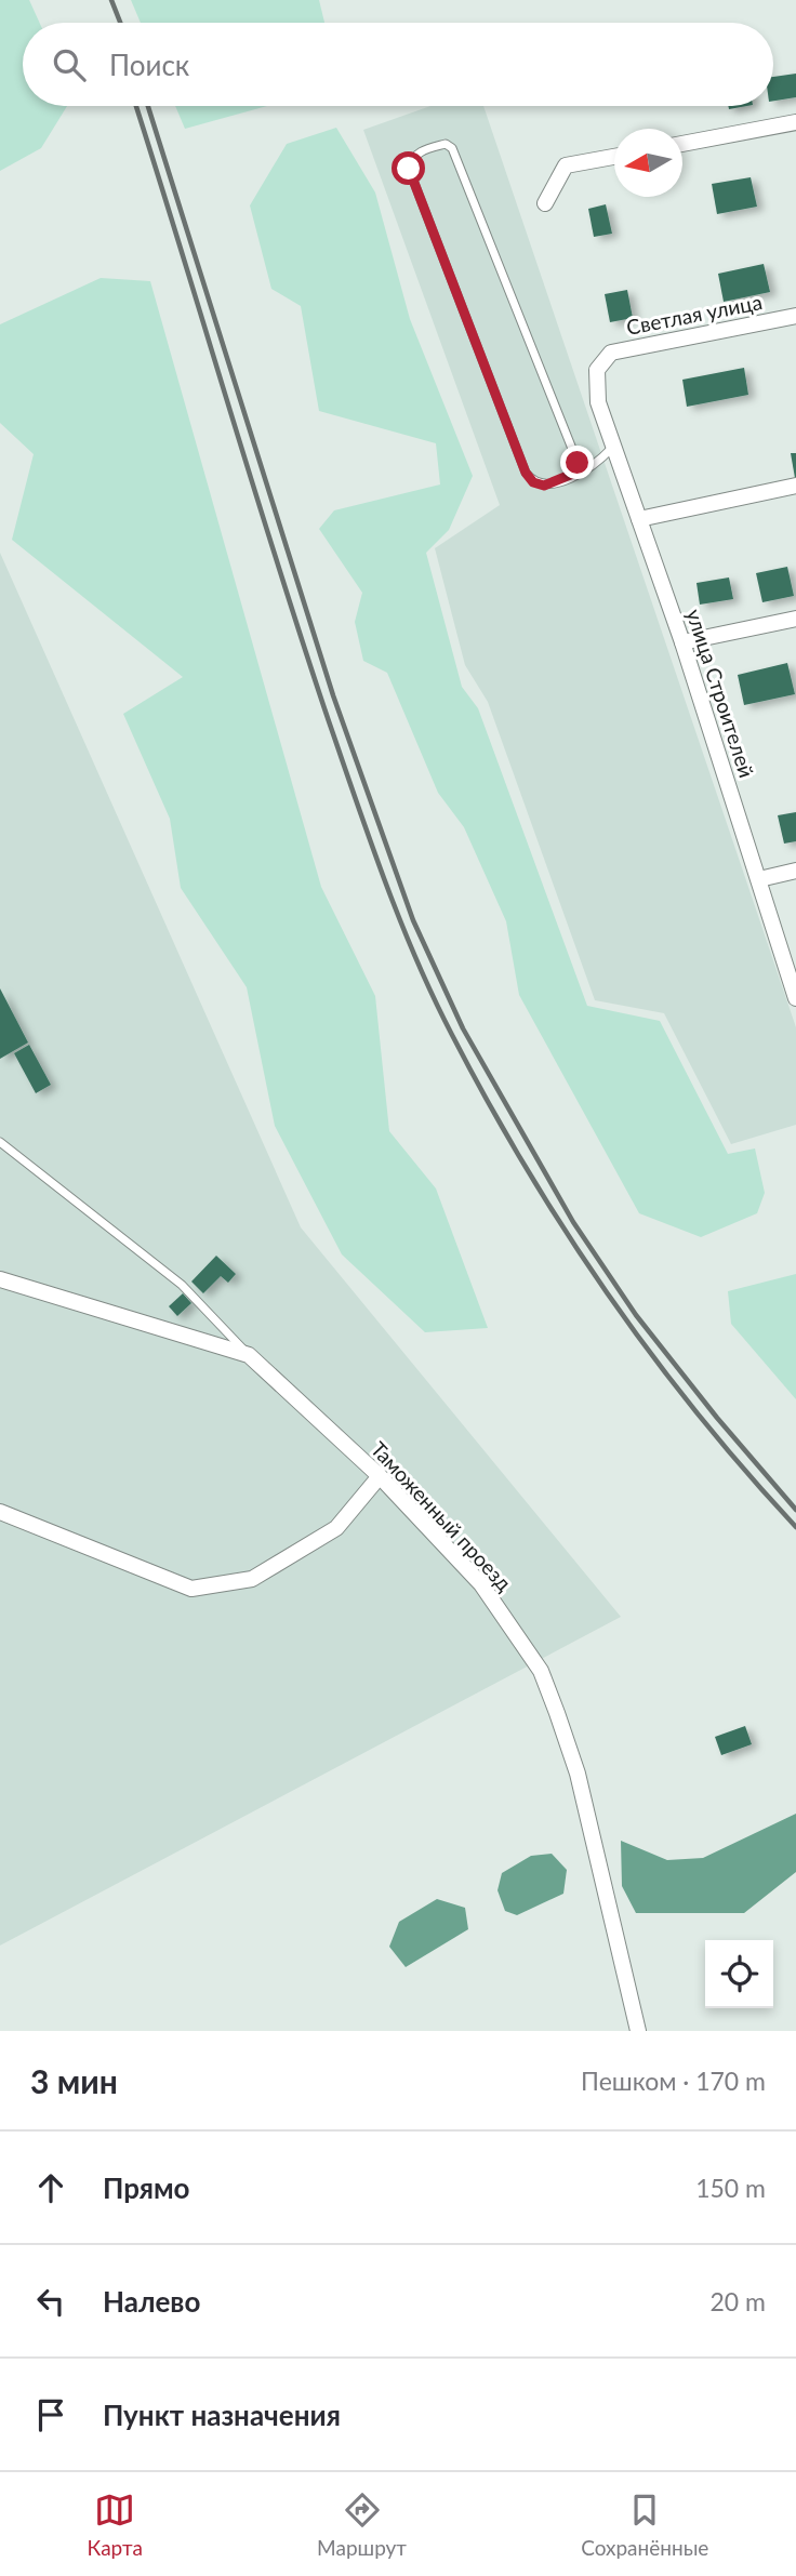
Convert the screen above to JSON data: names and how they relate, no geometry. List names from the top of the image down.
{
  "streets": {
    "street": ["Светлая улица", "улица Строителей", "Таможенный проезд"]
  },
  "crossings": [
    ["Светлая улица", "улица Строителей"]
  ],
  "north": "left",
  "page": {
    "search": "Поиск",
    "heading": ["3 мин", "Пешком · 170 m"],
    "list": [
      ["Прямо", "150 m"],
      ["Налево", "20 m"],
      "Пункт назначения"
    ],
    "nav": ["Карта", "Маршрут", "Сохранённые"]
  }
}
